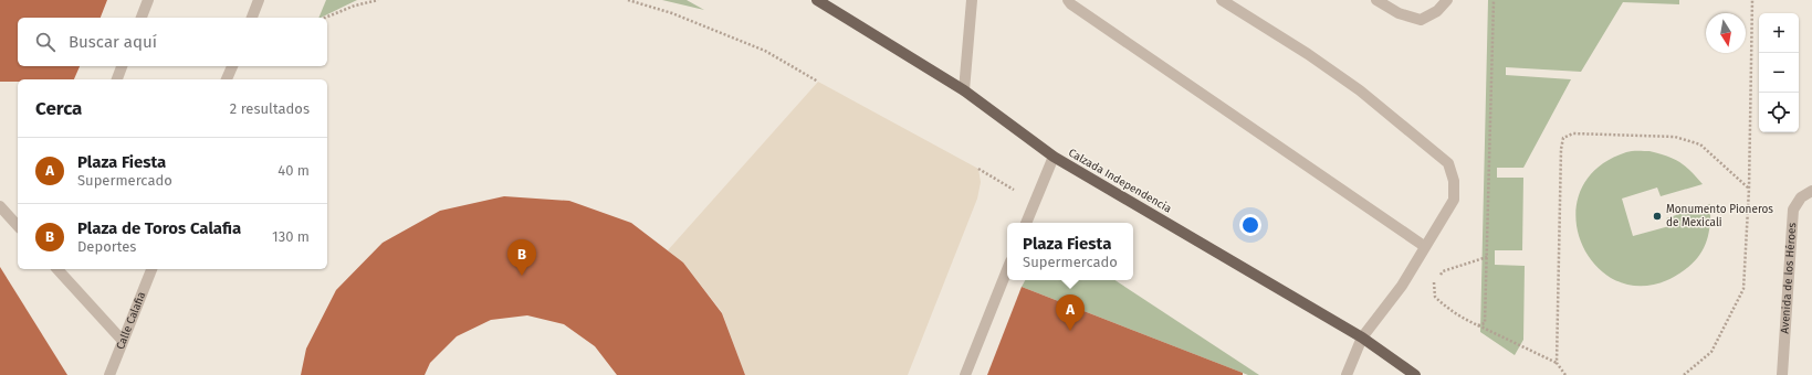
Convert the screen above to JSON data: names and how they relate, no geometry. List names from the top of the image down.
{
  "streets": {
    "main road": ["Calzada Independencia"],
    "street": ["Avenida de los Héroes", "Calle Calafia"]
  },
  "places": ["Monumento Pioneros de Mexicali"],
  "north": "bottom",
  "page": {
    "map_buttons": ["+", "−"],
    "search": "Buscar aquí",
    "heading": ["Cerca", "2 resultados"],
    "list": [
      {
        "mark": "A",
        "name": "Plaza Fiesta",
        "note": "Supermercado",
        "value": "40 m"
      },
      {
        "mark": "B",
        "name": "Plaza de Toros Calafia",
        "note": "Deportes",
        "value": "130 m"
      }
    ],
    "popup": ["Plaza Fiesta", "Supermercado"],
    "pins": ["B", "A"]
  }
}
